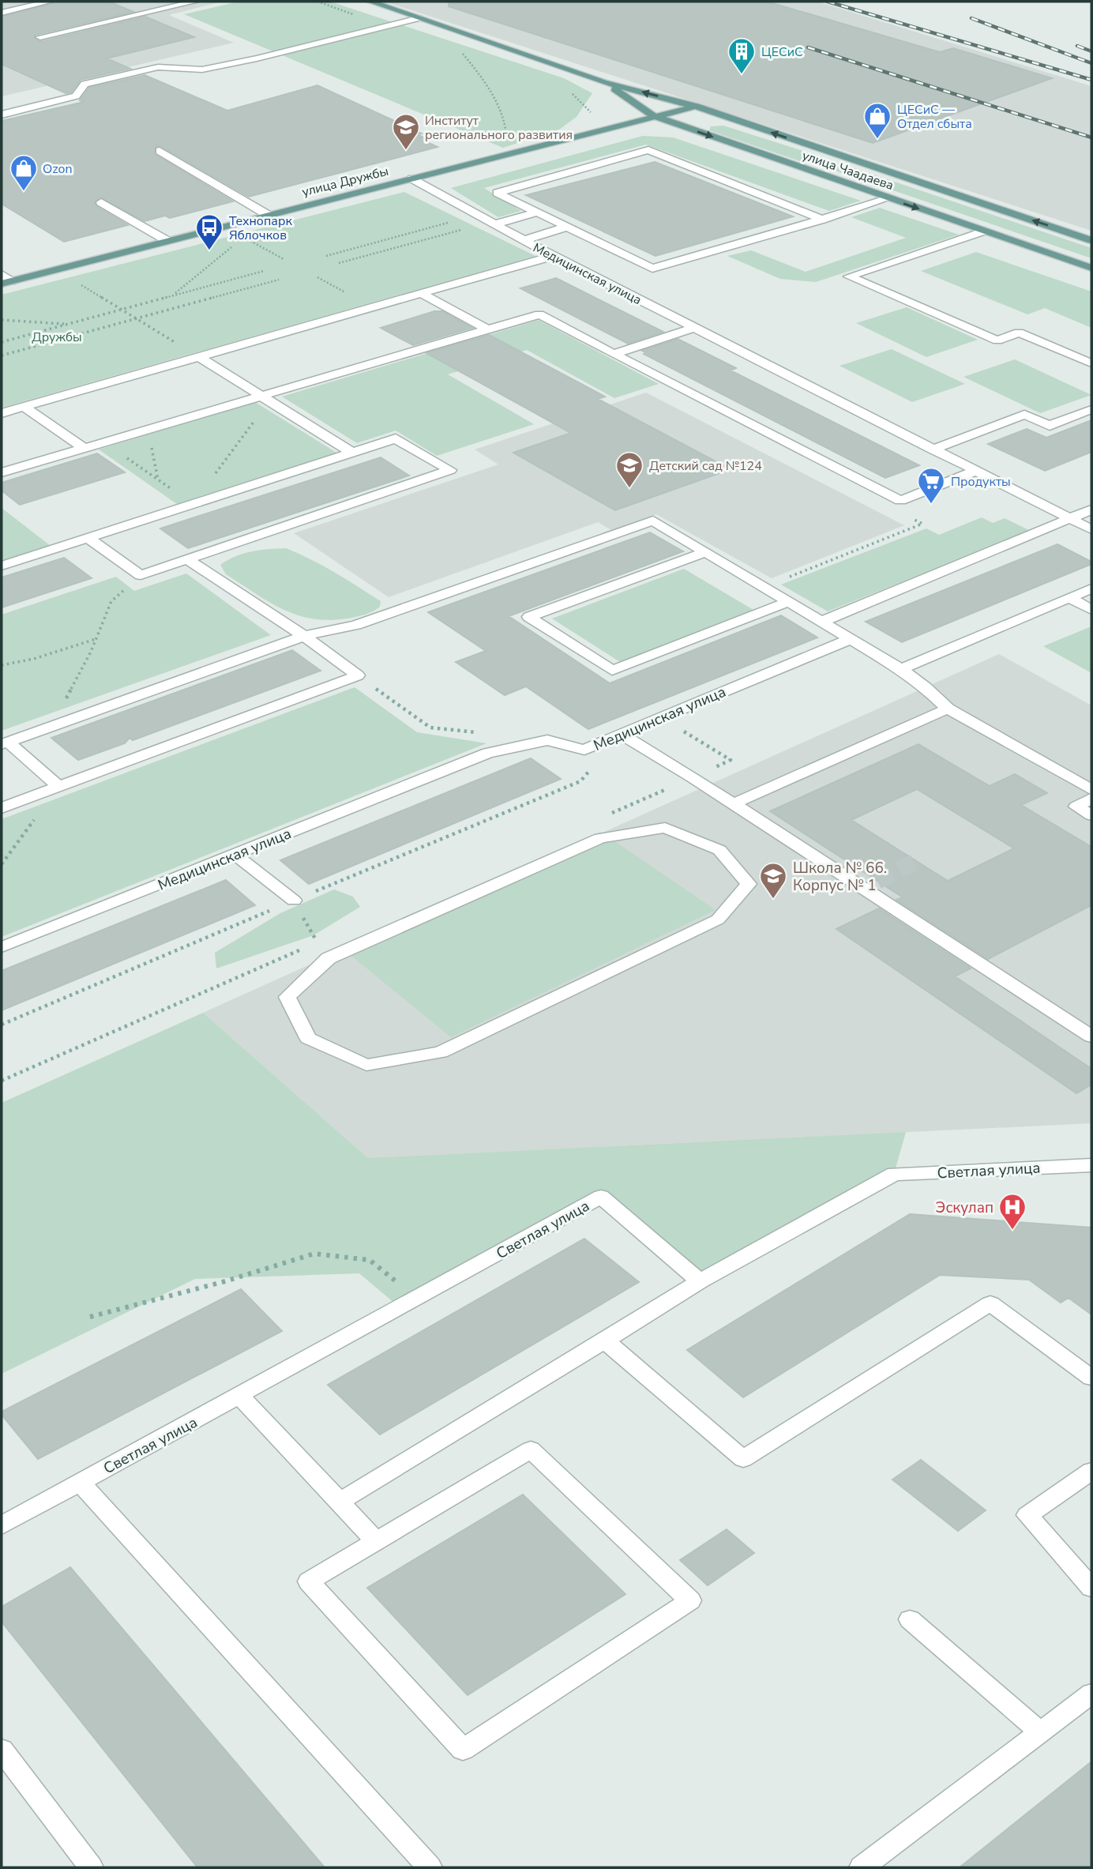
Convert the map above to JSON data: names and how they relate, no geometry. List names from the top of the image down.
{
  "streets": {
    "main road": ["улица Чаадаева", "улица Дружбы"],
    "street": ["Медицинская улица", "Светлая улица"]
  },
  "crossings": [
    ["улица Чаадаева", "улица Дружбы"],
    ["улица Дружбы", "Медицинская улица"]
  ],
  "parks": ["Дружбы"],
  "places": {
    "building": ["ЦЕСиС"],
    "shop": ["ЦЕСиС — Отдел сбыта", "Ozon"],
    "school or university": ["Институт регионального развития", "Детский сад №124", "Школа № 66. Корпус № 1"],
    "bus stop": ["Технопарк Яблочков"],
    "supermarket": ["Продукты"],
    "hospital": ["Эскулап"]
  }
}
